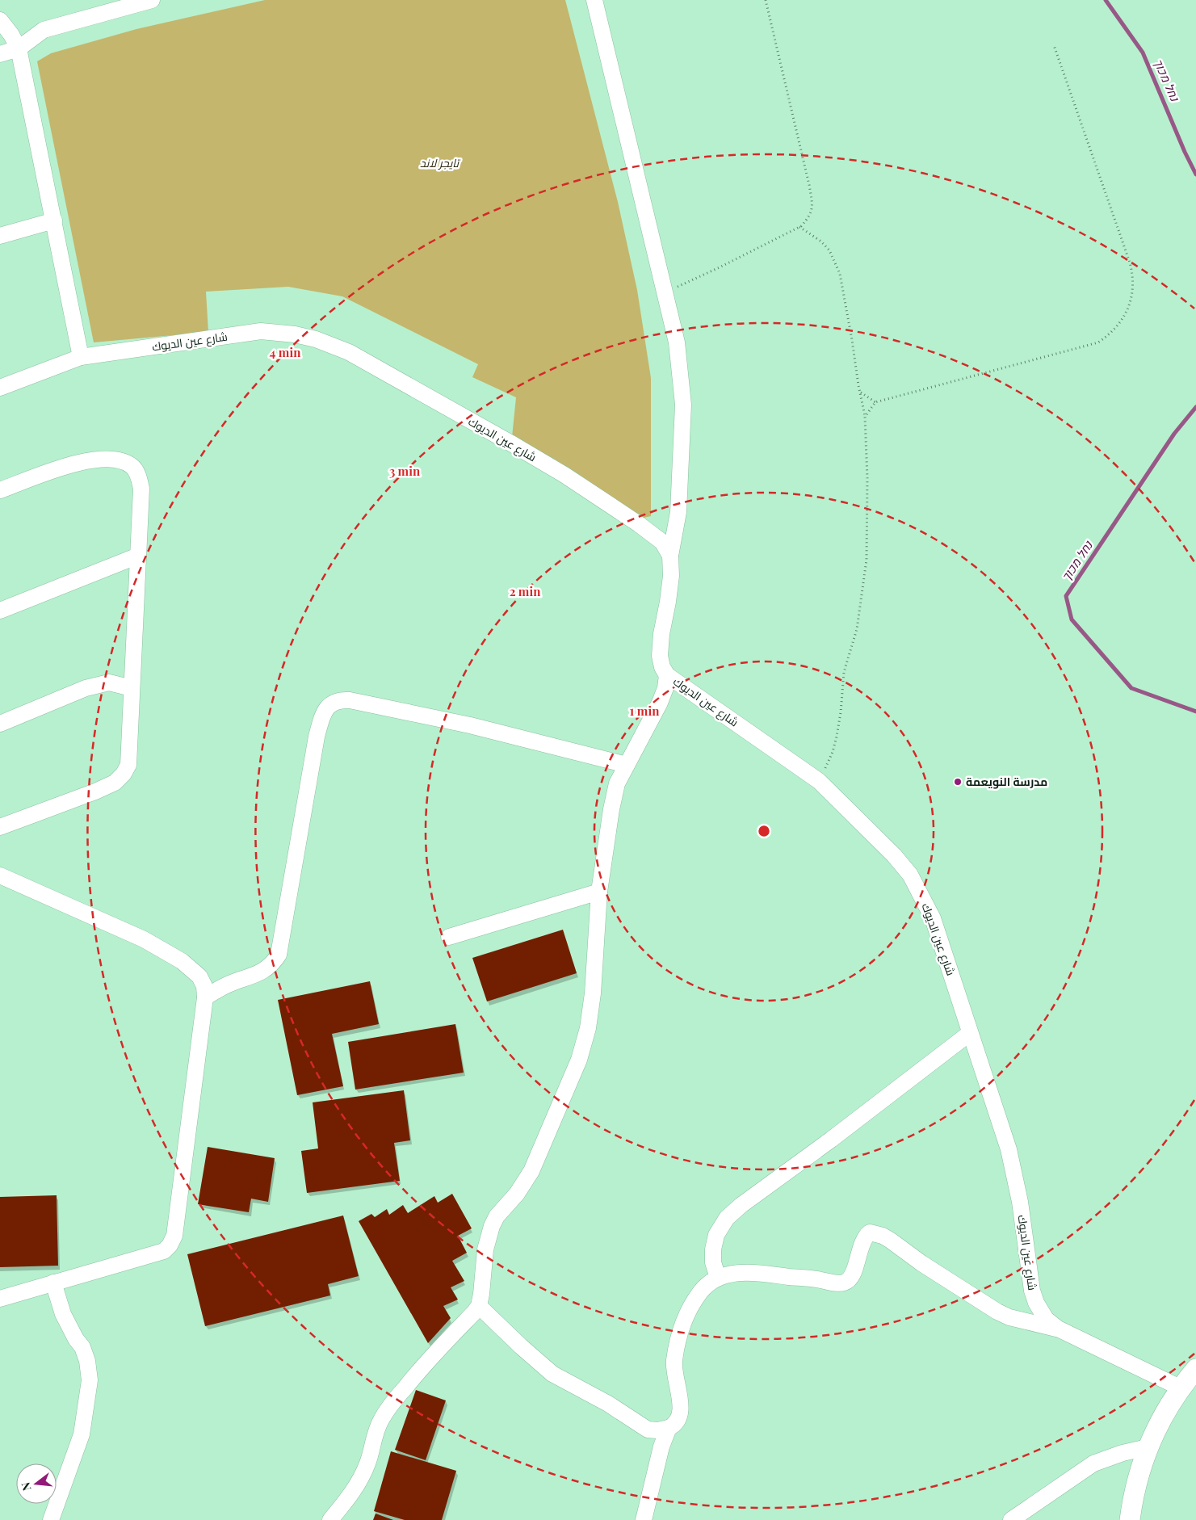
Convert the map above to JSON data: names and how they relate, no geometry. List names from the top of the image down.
{
  "streets": {
    "street": ["شارع عين الديوك"]
  },
  "water": ["נחל מכוך"],
  "parks": ["تايجر لاند"],
  "places": ["مدرسة النويعمة"],
  "north": "left",
  "rings": [
    "4 min",
    "3 min",
    "2 min",
    "1 min"
  ]
}
